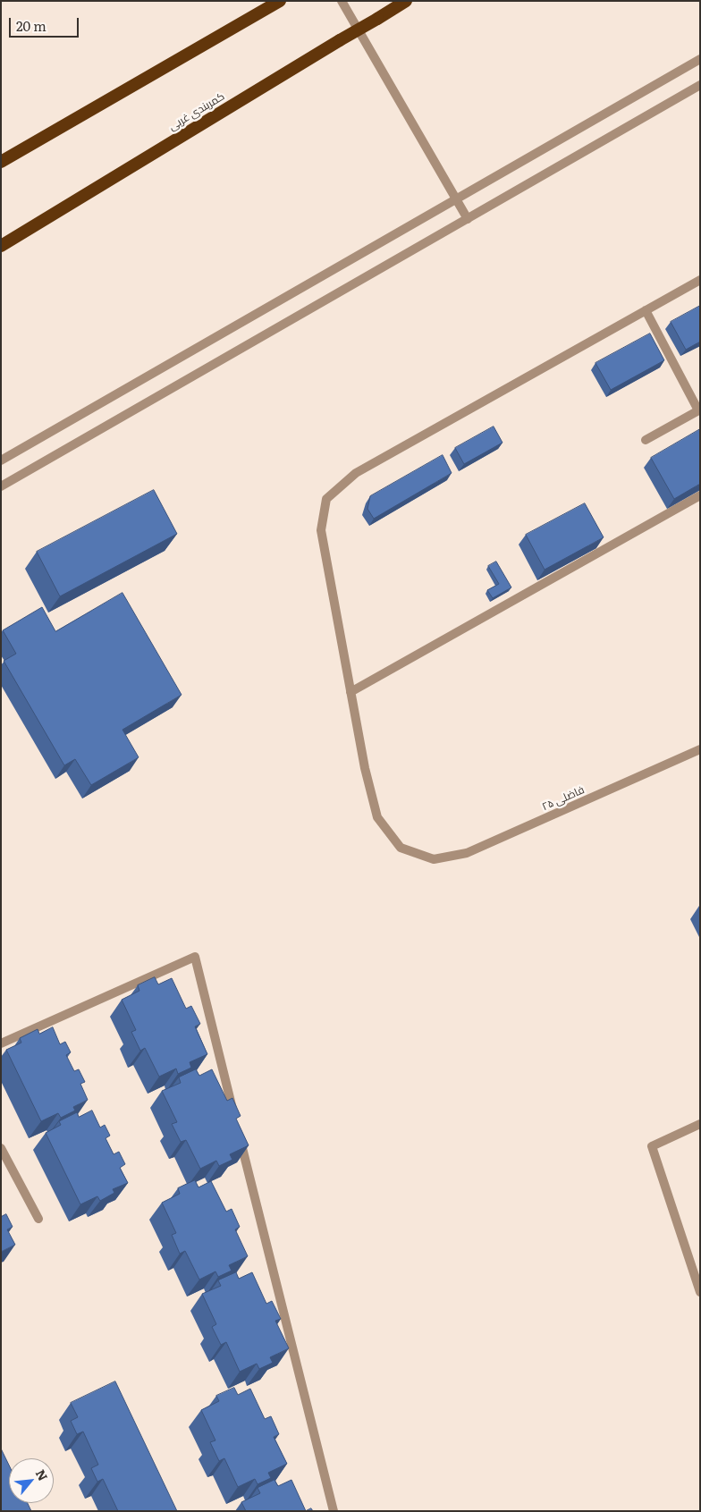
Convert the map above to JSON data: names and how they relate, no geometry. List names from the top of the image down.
{
  "streets": {
    "highway": ["کمربندی غربی"],
    "street": ["فاضلی ۲۵"]
  },
  "scale_bar": "20 m",
  "north": "top right"
}
